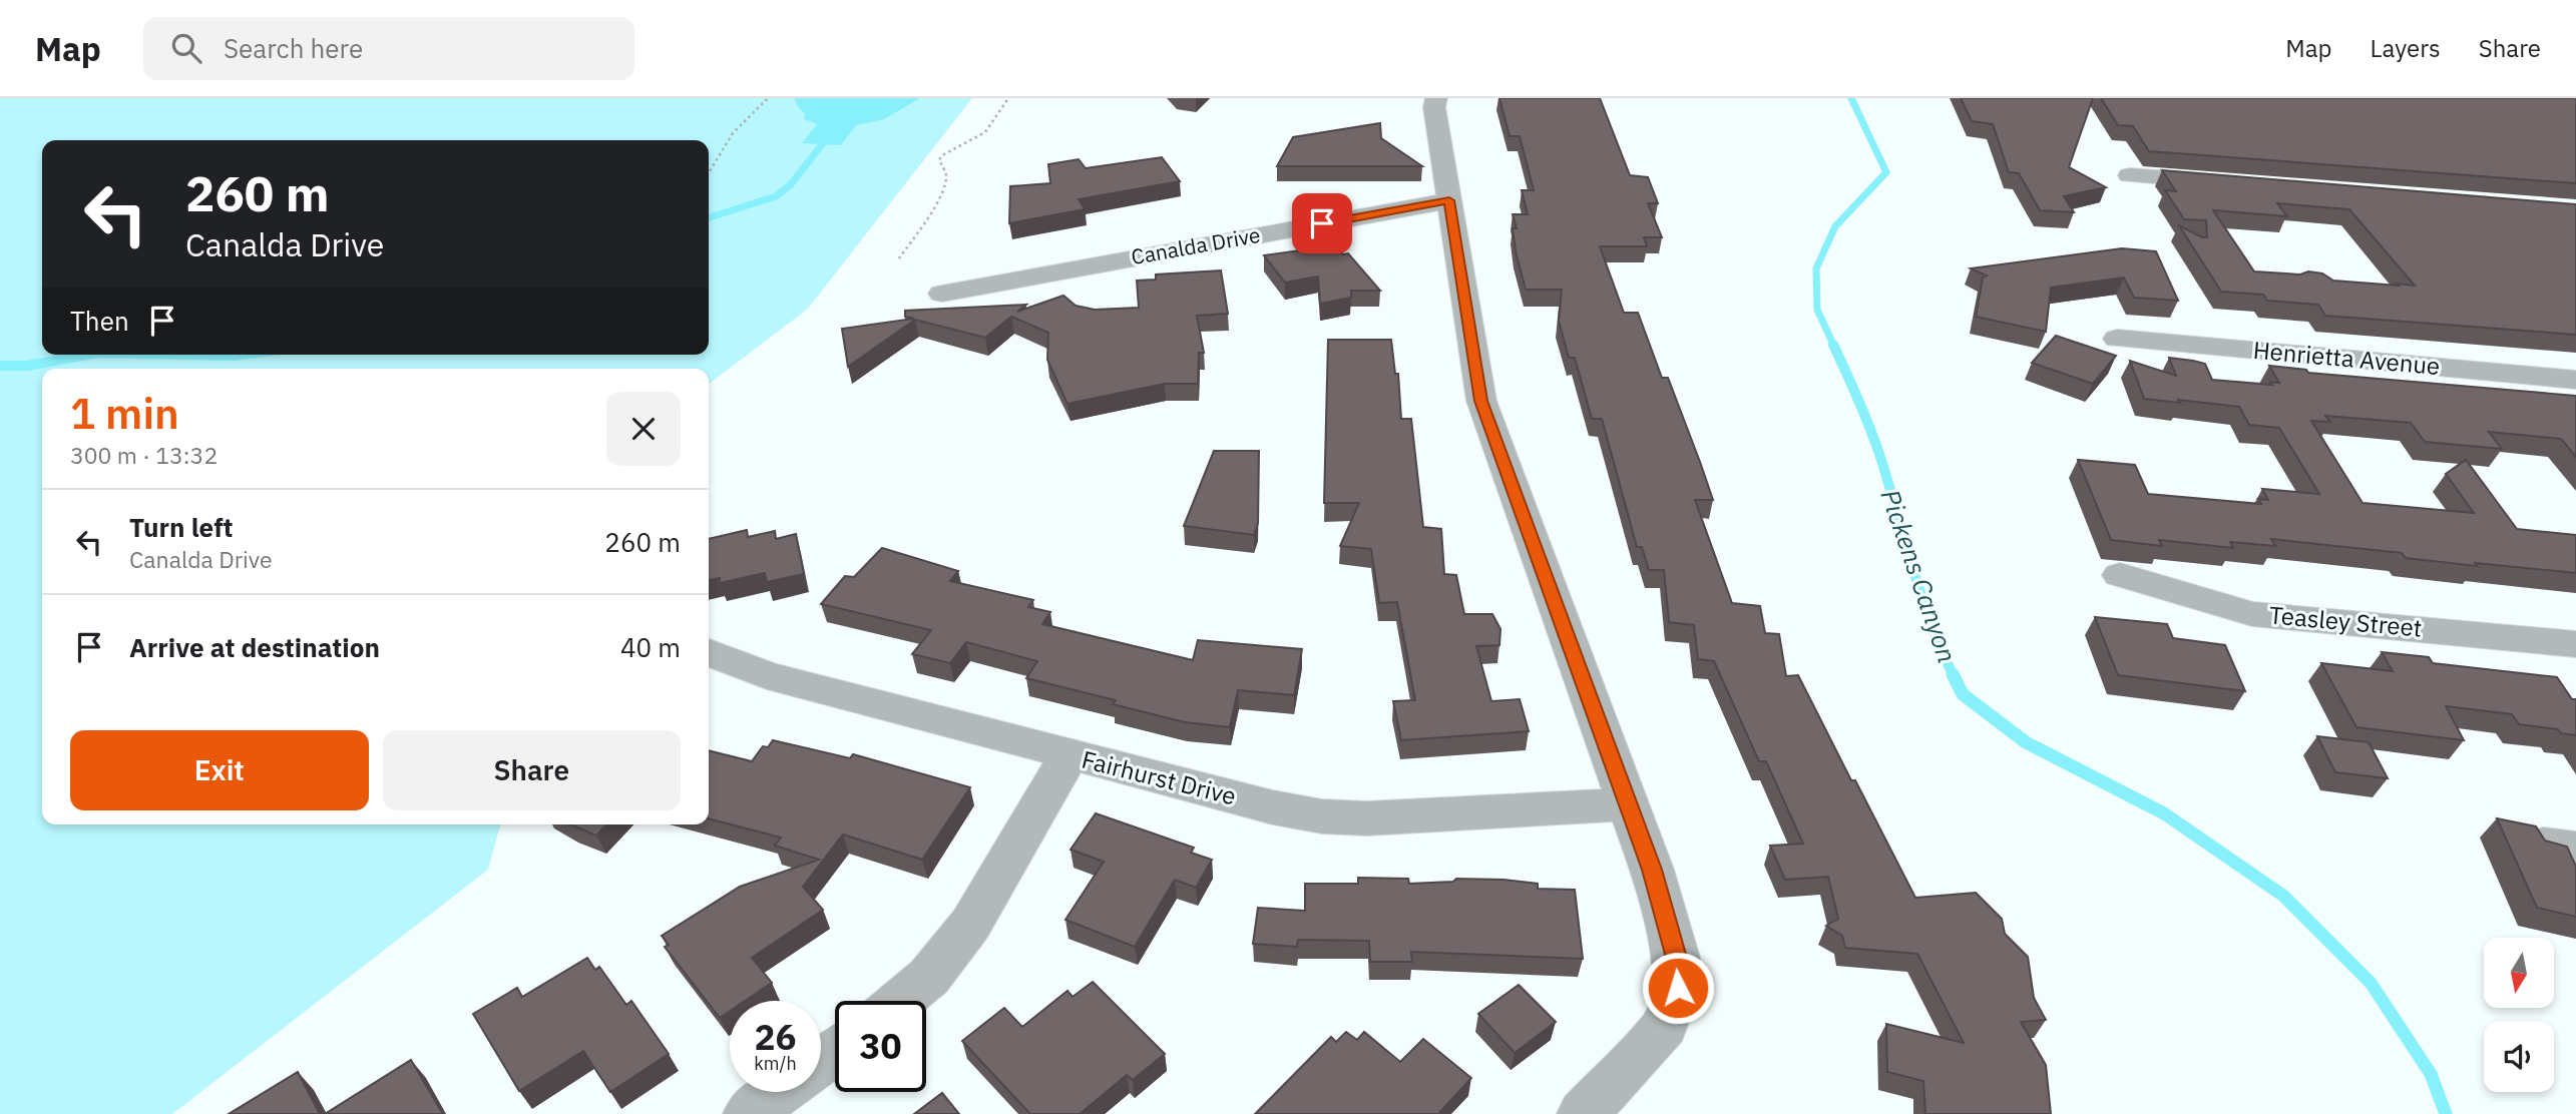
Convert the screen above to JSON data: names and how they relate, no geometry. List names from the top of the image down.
{
  "streets": {
    "street": [
      "Canalda Drive",
      "Henrietta Avenue",
      "Teasley Street",
      "Fairhurst Drive"
    ]
  },
  "water": ["Pickens Canyon"],
  "north": "bottom",
  "page": {
    "header": "Map",
    "search": "Search here",
    "nav": ["Map", "Layers", "Share"],
    "turn": ["260 m", "Canalda Drive"],
    "then": "Then",
    "heading": ["1 min", "300 m · 13:32"],
    "list": [
      {
        "name": "Turn left",
        "note": "Canalda Drive",
        "value": "260 m"
      },
      {
        "name": "Arrive at destination",
        "value": "40 m"
      }
    ],
    "buttons": ["Exit", "Share"],
    "speed": "26 km/h",
    "limit": "30"
  }
}
